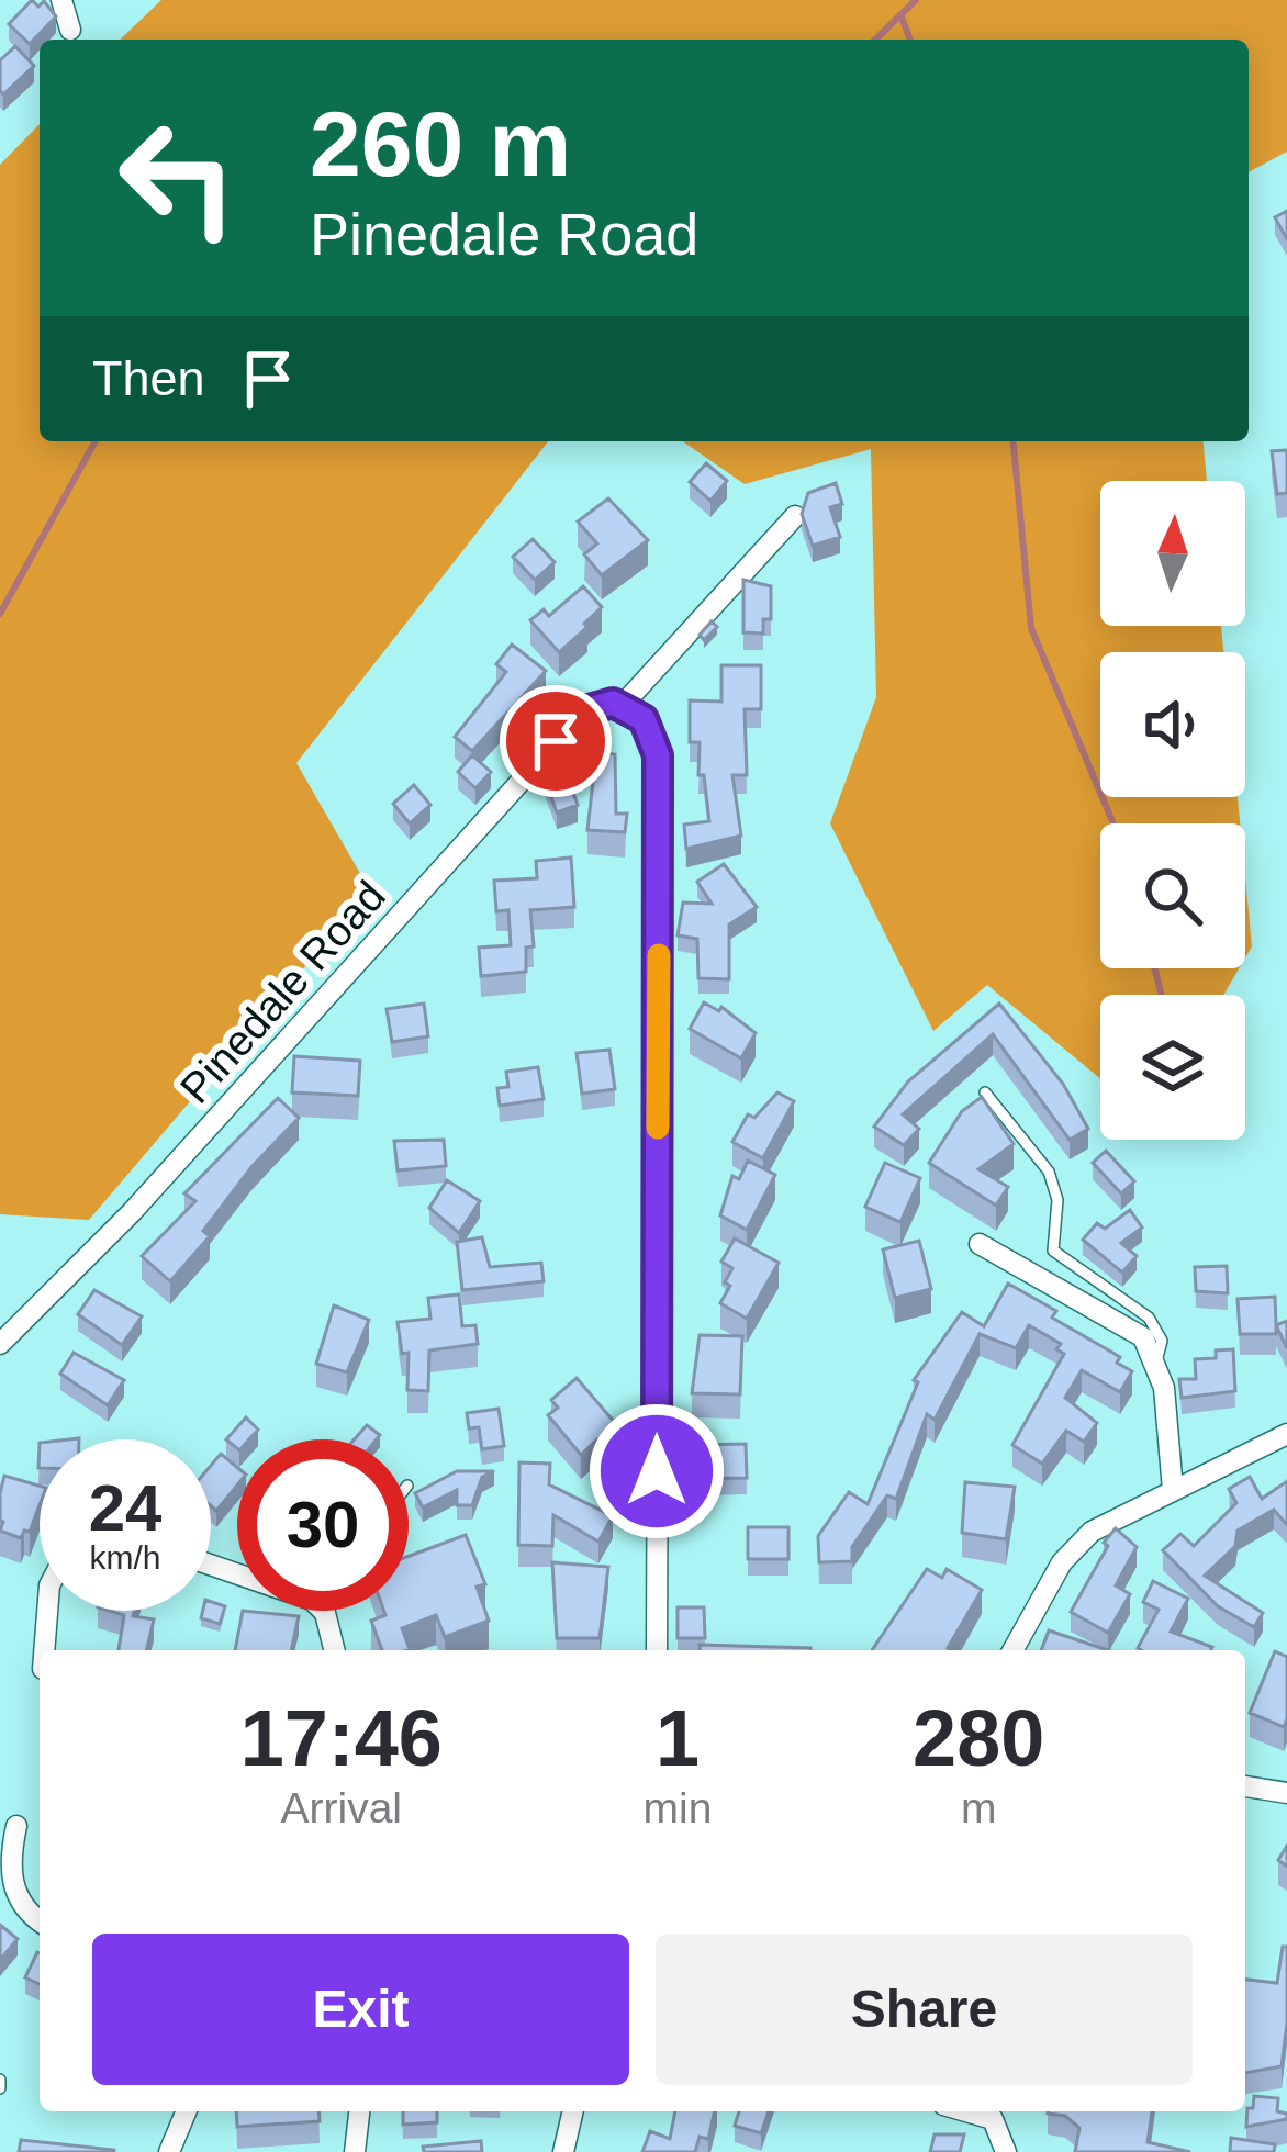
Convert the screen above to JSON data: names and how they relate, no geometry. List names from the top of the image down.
{
  "streets": {
    "street": ["Pinedale Road"]
  },
  "north": "top",
  "page": {
    "turn": ["260 m", "Pinedale Road"],
    "then": "Then",
    "speed": "24 km/h",
    "limit": "30",
    "eta": [
      "17:46",
      "Arrival",
      "1",
      "min",
      "280",
      "m"
    ],
    "buttons": ["Exit", "Share"]
  }
}
